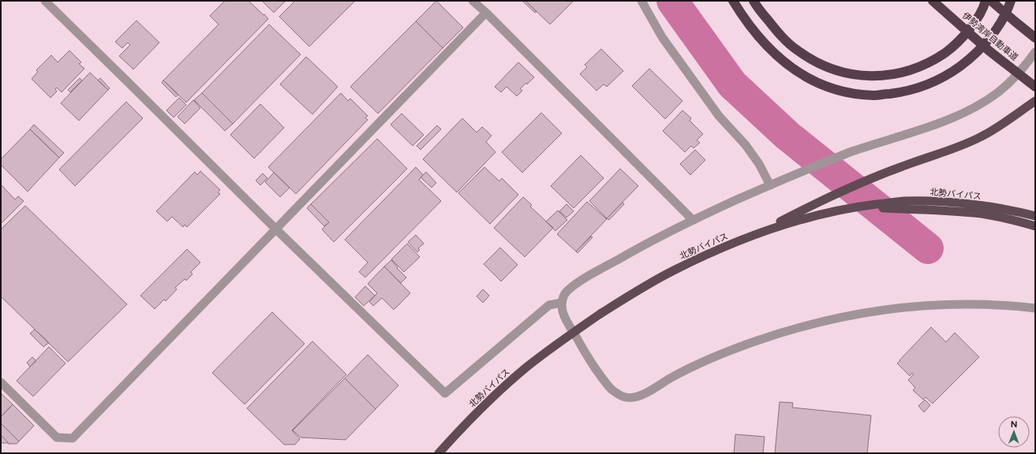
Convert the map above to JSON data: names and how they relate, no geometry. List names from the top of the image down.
{
  "streets": {
    "highway": ["伊勢湾岸自動車道", "北勢バイパス"]
  },
  "north": "top"
}
